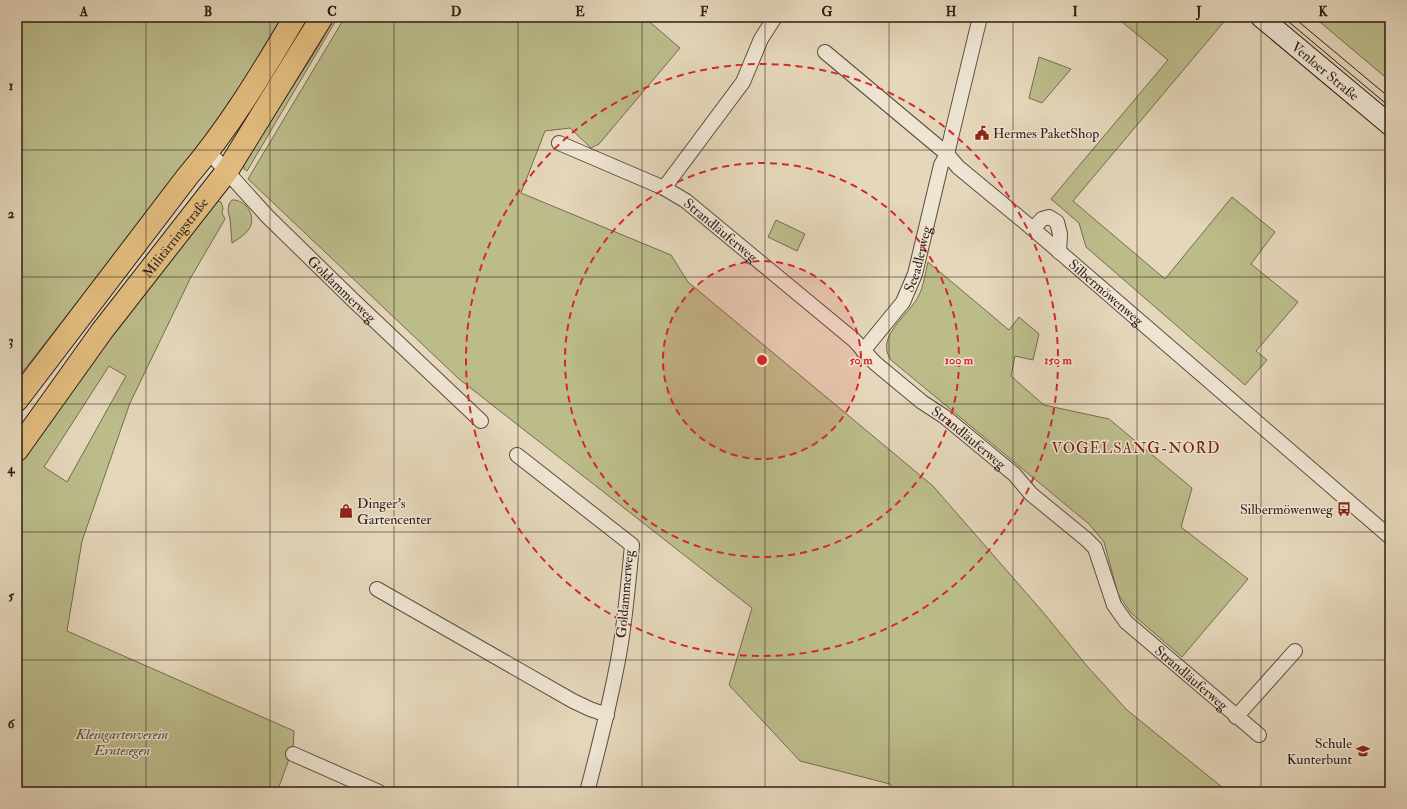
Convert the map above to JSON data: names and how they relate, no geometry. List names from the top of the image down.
{
  "streets": {
    "main road": ["Venloer Straße", "Militärringstraße"],
    "street": [
      "Strandläuferweg",
      "Seeadlerweg",
      "Goldammerweg",
      "Silbermöwenweg"
    ]
  },
  "crossings": [
    ["Strandläuferweg", "Seeadlerweg"],
    ["Militärringstraße", "Goldammerweg"],
    ["Seeadlerweg", "Silbermöwenweg"]
  ],
  "districts": ["VOGELSANG-NORD"],
  "parks": ["Kleingartenverein Erntesegen"],
  "places": {
    "public building": ["Hermes PaketShop"],
    "bus stop": ["Silbermöwenweg"],
    "shop": ["Dinger's Gartencenter"],
    "school or university": ["Schule Kunterbunt"]
  },
  "grid": {
    "columns": [
      "A",
      "B",
      "C",
      "D",
      "E",
      "F",
      "G",
      "H",
      "I",
      "J",
      "K"
    ],
    "rows": [
      "1",
      "2",
      "3",
      "4",
      "5",
      "6"
    ]
  },
  "rings": ["50 m", "100 m", "150 m"]
}
